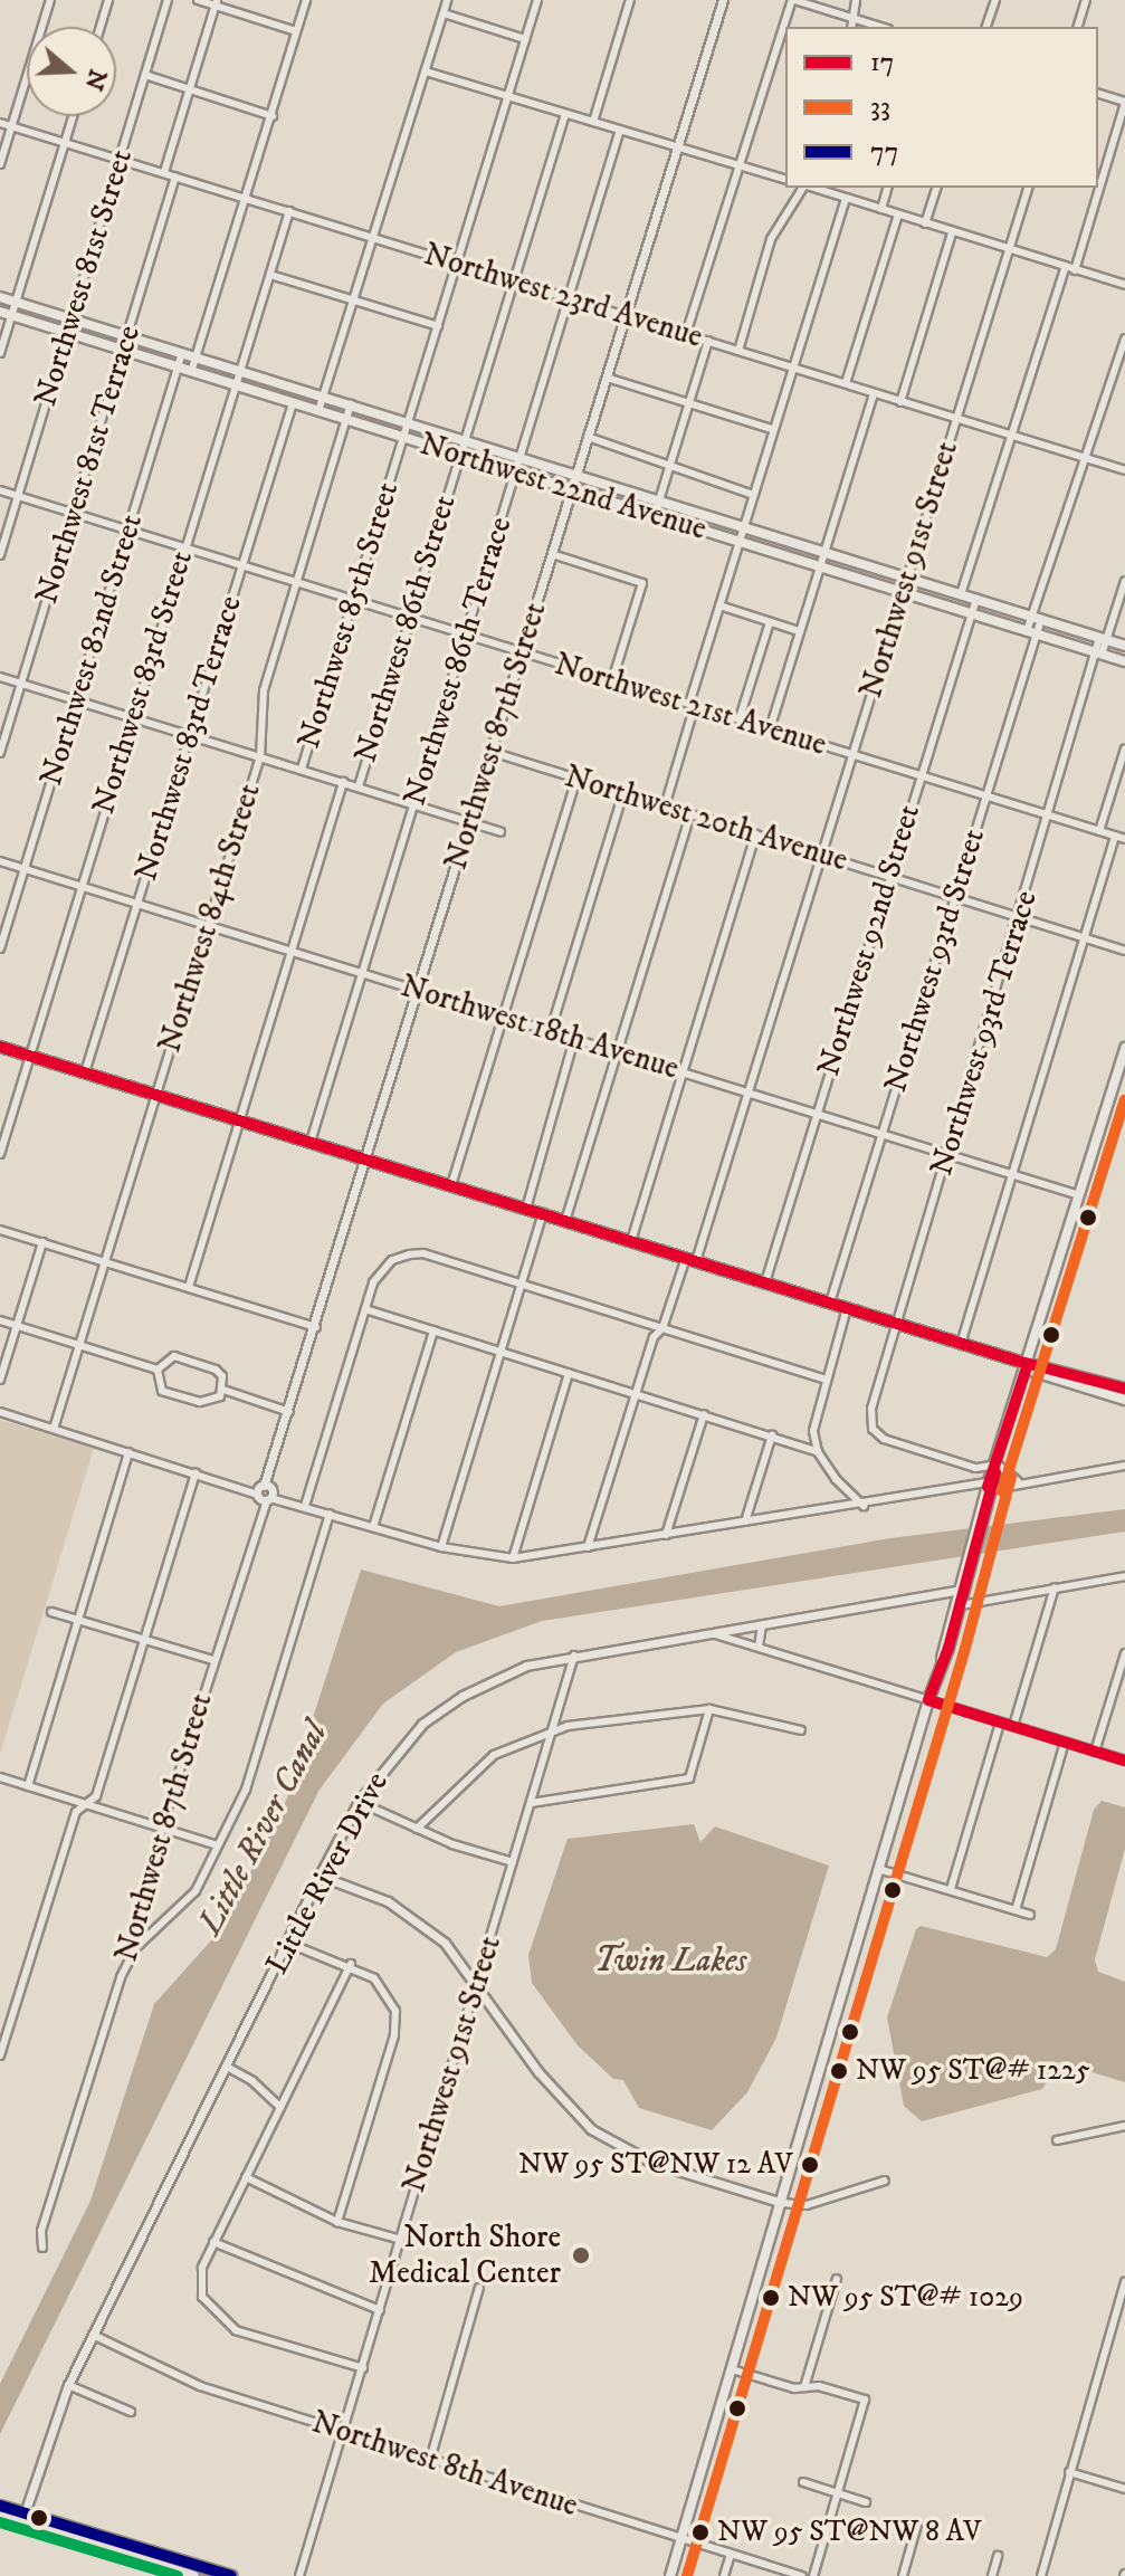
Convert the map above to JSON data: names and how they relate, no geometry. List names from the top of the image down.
{
  "streets": {
    "main road": ["Northwest 22nd Avenue"],
    "street": [
      "Northwest 81st Street",
      "Northwest 23rd Avenue",
      "Northwest 81st Terrace",
      "Northwest 91st Street",
      "Northwest 85th Street",
      "Northwest 86th Street",
      "Northwest 82nd Street",
      "Northwest 86th Terrace",
      "Northwest 83rd Street",
      "Northwest 21st Avenue",
      "Northwest 87th Street",
      "Northwest 83rd Terrace",
      "Northwest 20th Avenue",
      "Northwest 84th Street",
      "Northwest 92nd Street",
      "Northwest 93rd Street",
      "Northwest 18th Avenue",
      "Northwest 93rd Terrace",
      "Little River Drive",
      "Northwest 8th Avenue"
    ]
  },
  "crossings": [
    ["Northwest 81st Street", "Northwest 23rd Avenue"],
    ["Northwest 81st Street", "Northwest 22nd Avenue"],
    ["Northwest 81st Street", "Northwest 21st Avenue"],
    ["Northwest 23rd Avenue", "Northwest 81st Terrace"],
    ["Northwest 23rd Avenue", "Northwest 91st Street"],
    ["Northwest 23rd Avenue", "Northwest 85th Street"],
    ["Northwest 23rd Avenue", "Northwest 86th Street"],
    ["Northwest 23rd Avenue", "Northwest 86th Terrace"],
    ["Northwest 23rd Avenue", "Northwest 83rd Street"],
    ["Northwest 23rd Avenue", "Northwest 87th Street"],
    ["Northwest 23rd Avenue", "Northwest 93rd Street"],
    ["Northwest 81st Terrace", "Northwest 22nd Avenue"],
    ["Northwest 81st Terrace", "Northwest 21st Avenue"],
    ["Northwest 22nd Avenue", "Northwest 91st Street"],
    ["Northwest 22nd Avenue", "Northwest 85th Street"],
    ["Northwest 22nd Avenue", "Northwest 86th Street"],
    ["Northwest 22nd Avenue", "Northwest 82nd Street"],
    ["Northwest 22nd Avenue", "Northwest 86th Terrace"],
    ["Northwest 22nd Avenue", "Northwest 83rd Street"],
    ["Northwest 22nd Avenue", "Northwest 87th Street"],
    ["Northwest 22nd Avenue", "Northwest 83rd Terrace"],
    ["Northwest 22nd Avenue", "Northwest 84th Street"],
    ["Northwest 22nd Avenue", "Northwest 92nd Street"],
    ["Northwest 22nd Avenue", "Northwest 93rd Street"],
    ["Northwest 22nd Avenue", "Northwest 93rd Terrace"],
    ["Northwest 91st Street", "Northwest 21st Avenue"],
    ["Northwest 91st Street", "Northwest 20th Avenue"],
    ["Northwest 91st Street", "Northwest 18th Avenue"],
    ["Northwest 91st Street", "Little River Drive"],
    ["Northwest 91st Street", "Northwest 8th Avenue"],
    ["Northwest 85th Street", "Northwest 21st Avenue"],
    ["Northwest 86th Street", "Northwest 21st Avenue"],
    ["Northwest 86th Street", "Northwest 18th Avenue"],
    ["Northwest 82nd Street", "Northwest 21st Avenue"],
    ["Northwest 82nd Street", "Northwest 18th Avenue"],
    ["Northwest 86th Terrace", "Northwest 21st Avenue"],
    ["Northwest 86th Terrace", "Northwest 18th Avenue"],
    ["Northwest 83rd Street", "Northwest 21st Avenue"],
    ["Northwest 83rd Street", "Northwest 18th Avenue"],
    ["Northwest 21st Avenue", "Northwest 87th Street"],
    ["Northwest 21st Avenue", "Northwest 83rd Terrace"],
    ["Northwest 21st Avenue", "Northwest 84th Street"],
    ["Northwest 21st Avenue", "Northwest 92nd Street"],
    ["Northwest 21st Avenue", "Northwest 93rd Street"],
    ["Northwest 21st Avenue", "Northwest 93rd Terrace"],
    ["Northwest 87th Street", "Northwest 20th Avenue"],
    ["Northwest 87th Street", "Northwest 18th Avenue"],
    ["Northwest 83rd Terrace", "Northwest 18th Avenue"],
    ["Northwest 20th Avenue", "Northwest 92nd Street"],
    ["Northwest 20th Avenue", "Northwest 93rd Street"],
    ["Northwest 20th Avenue", "Northwest 93rd Terrace"],
    ["Northwest 84th Street", "Northwest 18th Avenue"],
    ["Northwest 92nd Street", "Northwest 18th Avenue"],
    ["Northwest 93rd Street", "Northwest 18th Avenue"],
    ["Northwest 18th Avenue", "Northwest 93rd Terrace"],
    ["Little River Drive", "Northwest 8th Avenue"]
  ],
  "water": ["Little River Canal", "Twin Lakes"],
  "places": [
    "NW 95 ST@# 1225",
    "NW 95 ST@NW 12 AV",
    "North Shore Medical Center",
    "NW 95 ST@# 1029",
    "NW 95 ST@NW 8 AV"
  ],
  "lines": ["transit line 17", "transit line 33", "transit line 77"],
  "legend": ["17", "33", "77"],
  "north": "right"
}
